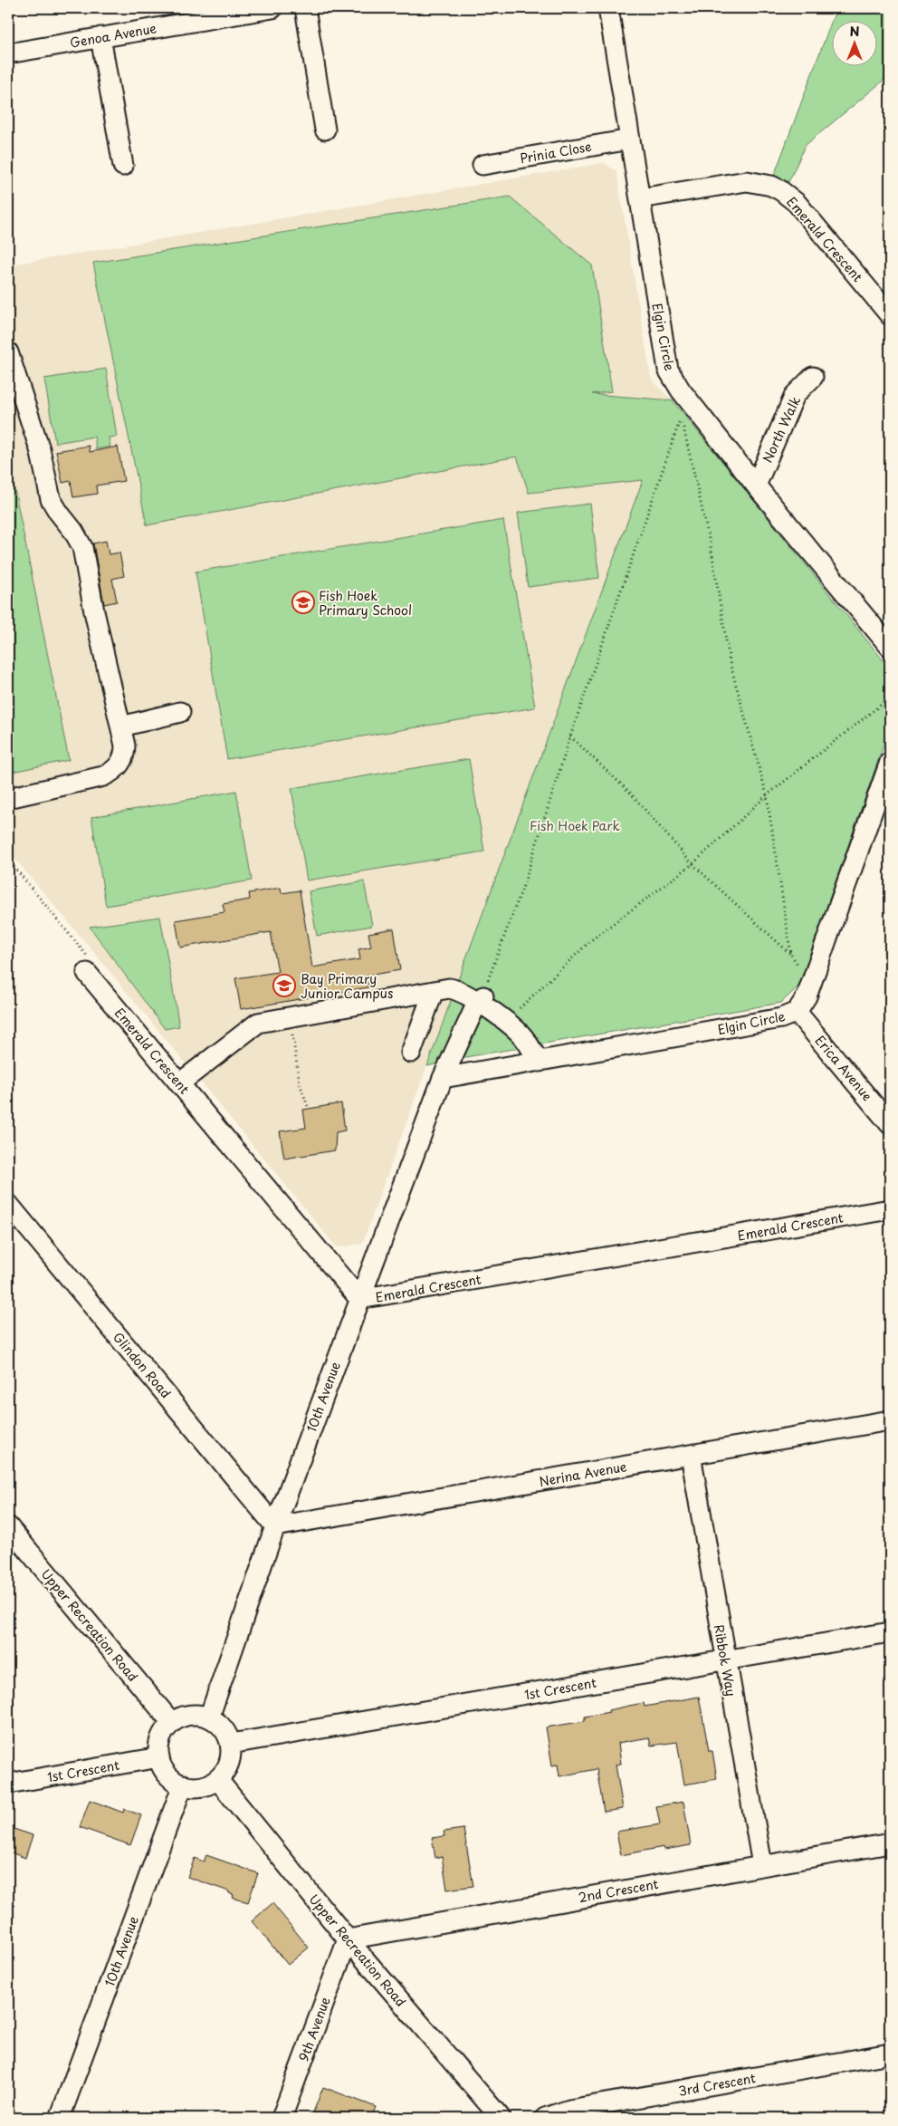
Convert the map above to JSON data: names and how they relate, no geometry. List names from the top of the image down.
{
  "streets": {
    "street": [
      "Genoa Avenue",
      "Prinia Close",
      "Emerald Crescent",
      "Elgin Circle",
      "North Walk",
      "Erica Avenue",
      "Glindon Road",
      "10th Avenue",
      "Nerina Avenue",
      "Upper Recreation Road",
      "Ribbok Way",
      "1st Crescent",
      "2nd Crescent",
      "9th Avenue",
      "3rd Crescent"
    ]
  },
  "crossings": [
    ["Prinia Close", "Elgin Circle"],
    ["Emerald Crescent", "Elgin Circle"],
    ["Emerald Crescent", "10th Avenue"],
    ["Elgin Circle", "North Walk"],
    ["Elgin Circle", "Erica Avenue"],
    ["Elgin Circle", "10th Avenue"],
    ["Glindon Road", "10th Avenue"],
    ["Glindon Road", "Nerina Avenue"],
    ["10th Avenue", "Nerina Avenue"],
    ["10th Avenue", "Upper Recreation Road"],
    ["10th Avenue", "1st Crescent"],
    ["Nerina Avenue", "Ribbok Way"],
    ["Upper Recreation Road", "1st Crescent"],
    ["Upper Recreation Road", "2nd Crescent"],
    ["Upper Recreation Road", "9th Avenue"],
    ["Ribbok Way", "1st Crescent"],
    ["Ribbok Way", "2nd Crescent"],
    ["2nd Crescent", "9th Avenue"]
  ],
  "parks": ["Fish Hoek Park"],
  "places": {
    "school or university": ["Fish Hoek Primary School", "Bay Primary Junior Campus"]
  },
  "north": "top"
}
